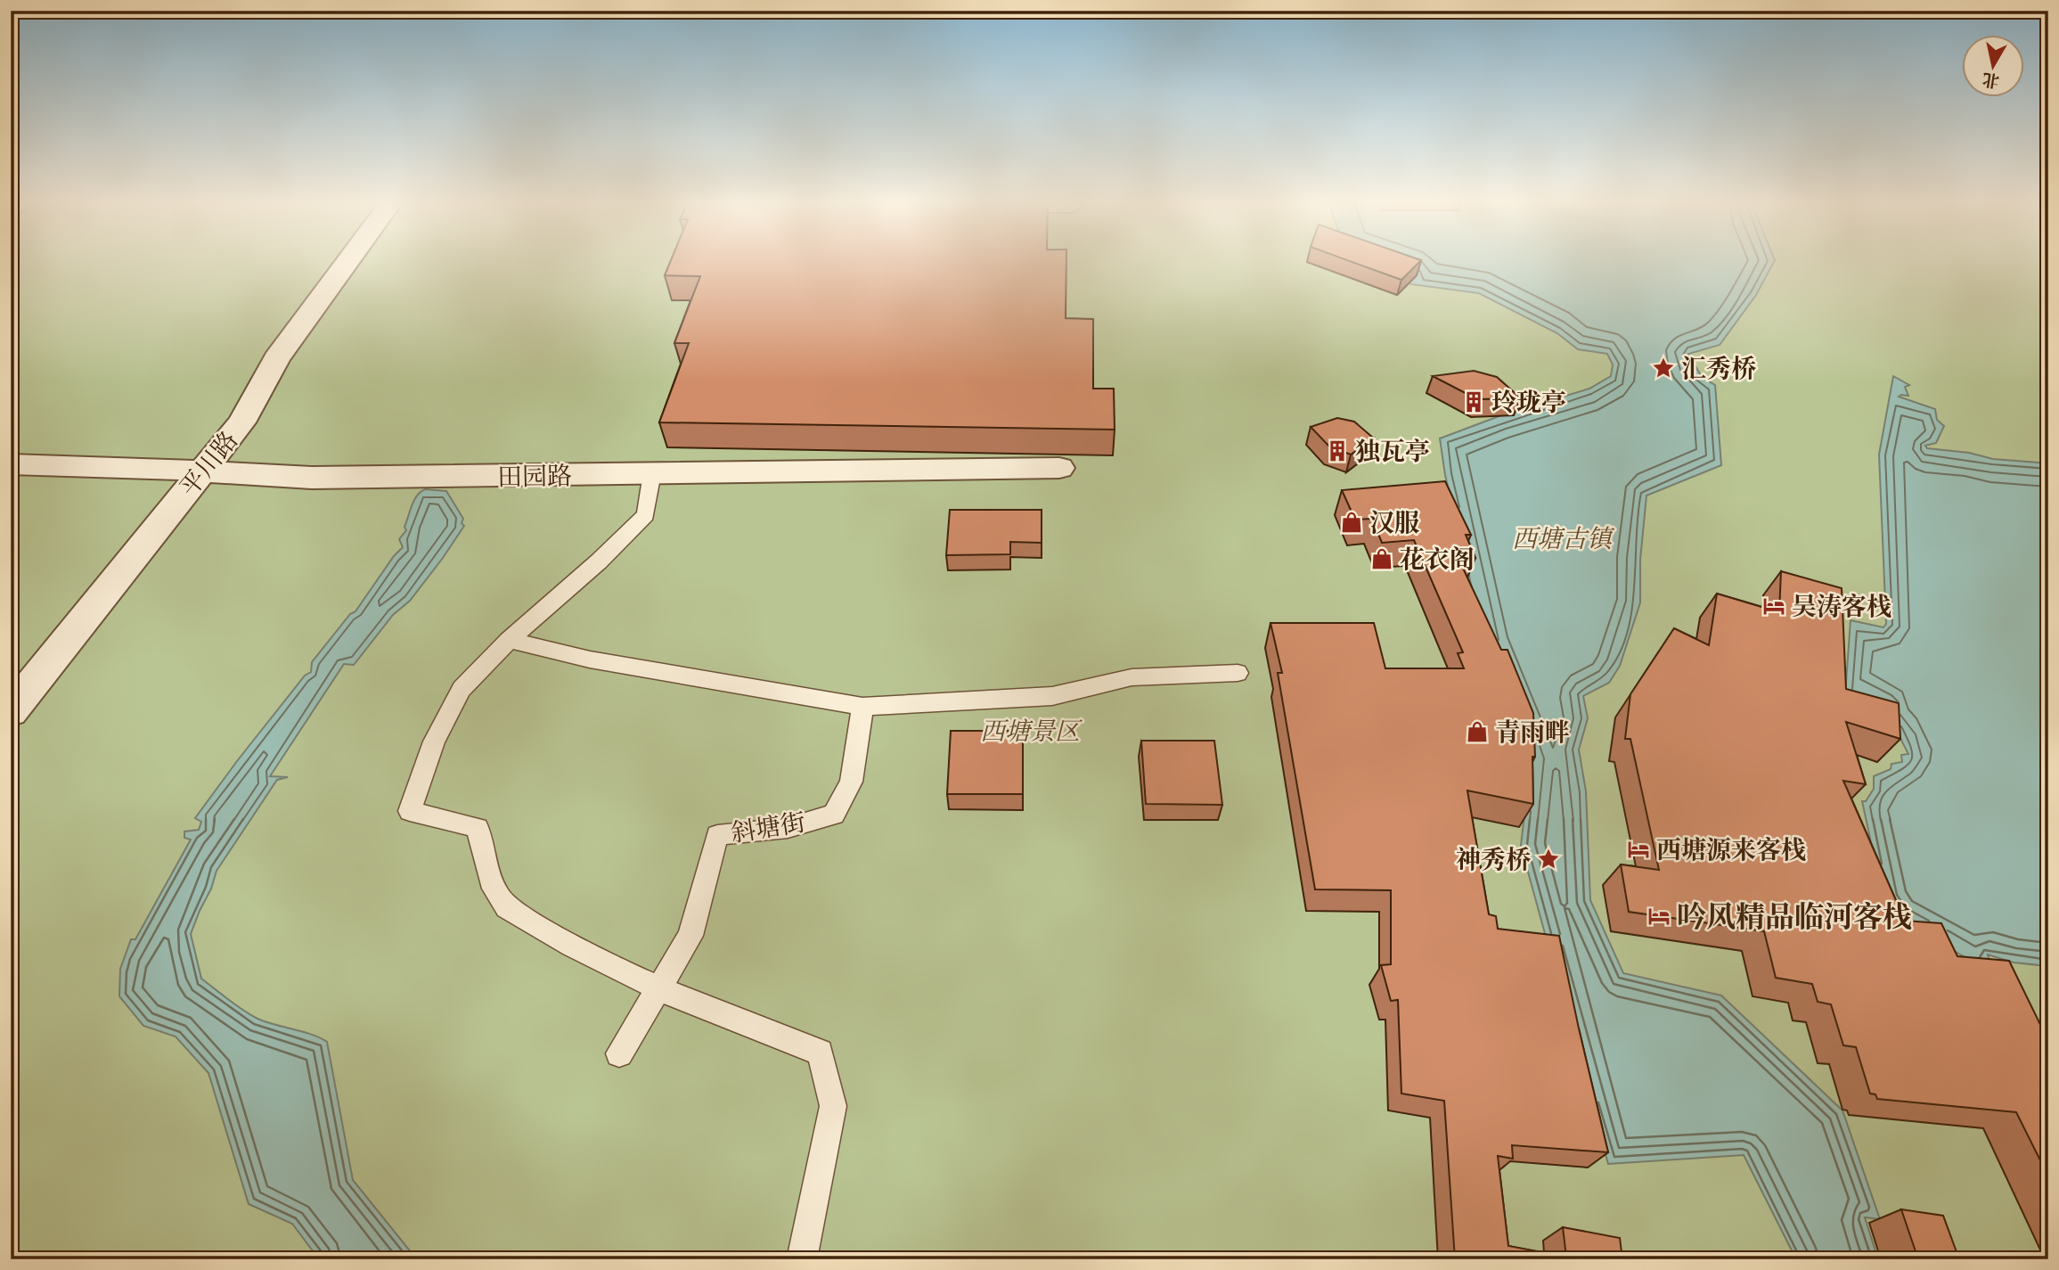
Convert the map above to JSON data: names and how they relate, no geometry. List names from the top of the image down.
{
  "streets": {
    "street": ["平川路", "田园路"],
    "lane": ["斜塘街"]
  },
  "crossings": [
    ["平川路", "田园路"]
  ],
  "parks": ["西塘古镇", "西塘景区"],
  "places": {
    "place": ["汇秀桥", "神秀桥"],
    "building": ["玲珑亭", "独瓦亭"],
    "shop": ["汉服", "花衣阁", "青雨畔"],
    "hotel": ["吴涛客栈", "西塘源来客栈", "吟风精品临河客栈"]
  },
  "north": "bottom"
}
